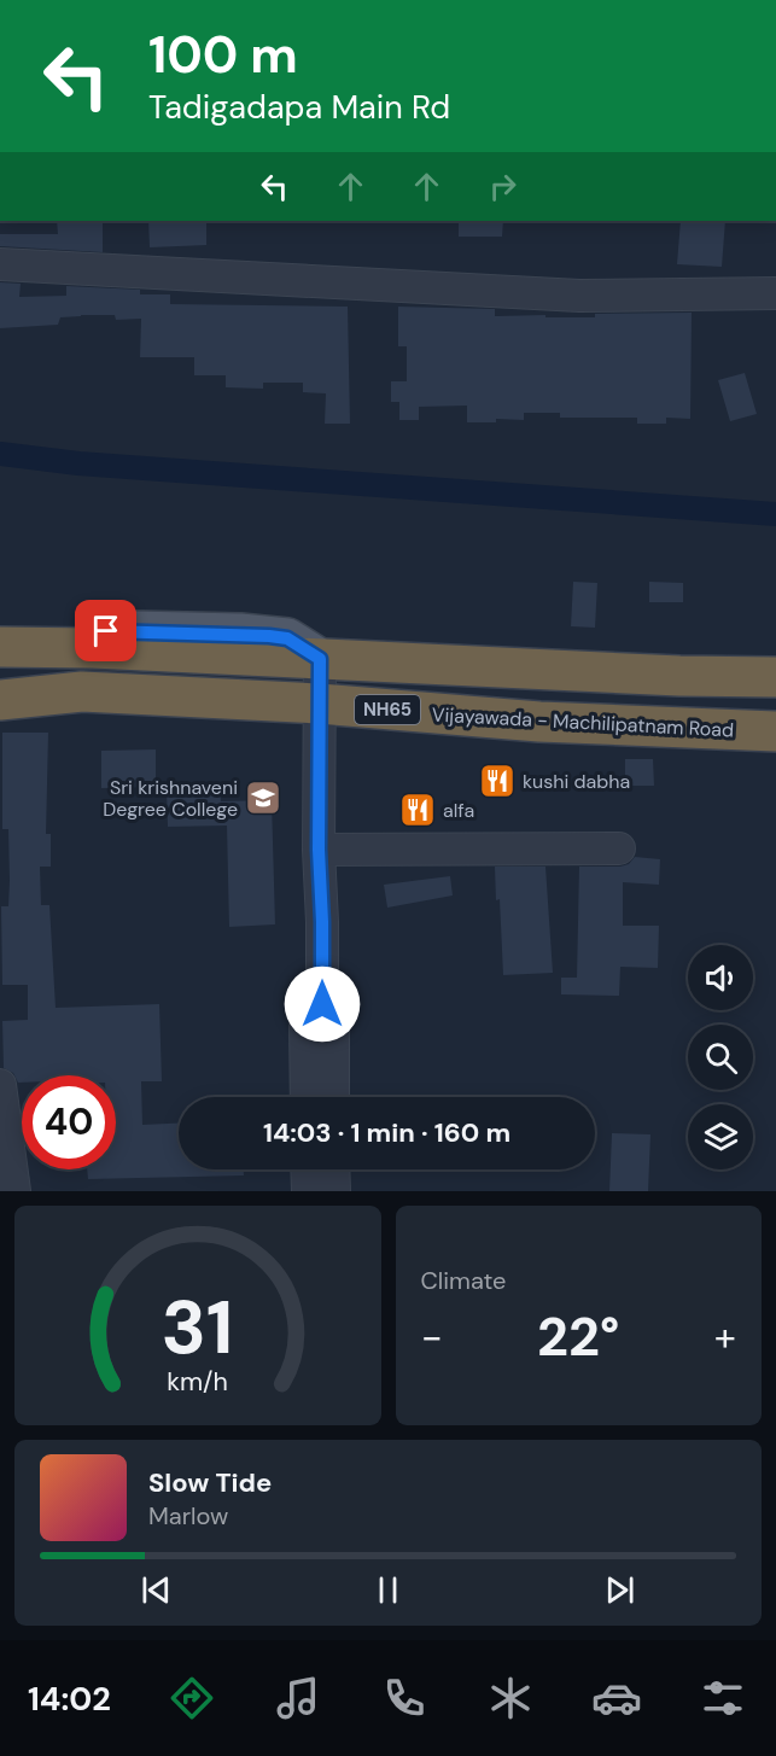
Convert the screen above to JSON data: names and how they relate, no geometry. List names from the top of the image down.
{
  "streets": {
    "highway": ["NH65", "Vijayawada - Machilipatnam Road"]
  },
  "places": {
    "restaurant": ["kushi dabha", "alfa"],
    "school or university": ["Sri krishnaveni Degree College"]
  },
  "page": {
    "turn": ["100 m", "Tadigadapa Main Rd"],
    "limit": "40",
    "trip": "14:03 · 1 min · 160 m",
    "tile": "Climate",
    "heat": ["−", "22°", "+"],
    "song": ["Slow Tide", "Marlow"],
    "tabs": "14:02",
    "gauge": ["31", "km/h"]
  }
}
